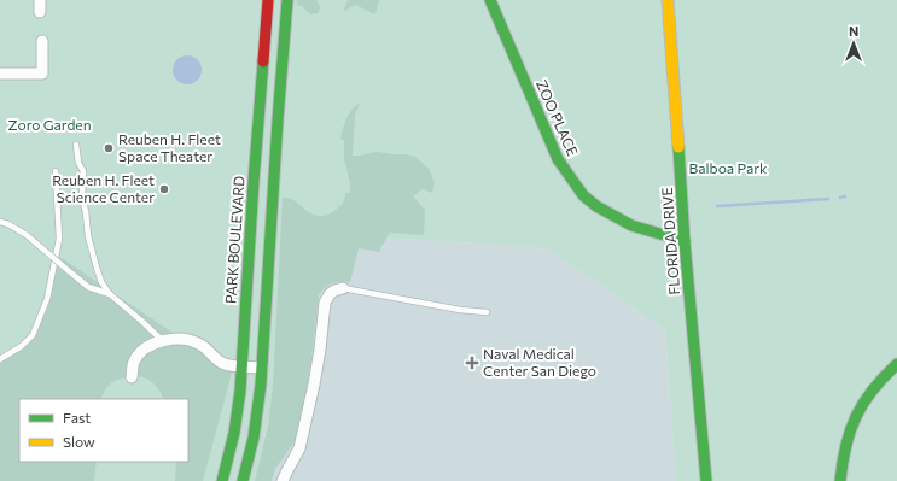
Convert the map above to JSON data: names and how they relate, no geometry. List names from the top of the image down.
{
  "streets": {
    "main road": ["ZOO PLACE", "PARK BOULEVARD", "FLORIDA DRIVE"]
  },
  "crossings": [
    ["ZOO PLACE", "FLORIDA DRIVE"]
  ],
  "parks": ["Zoro Garden", "Balboa Park"],
  "places": {
    "other": ["Reuben H. Fleet Space Theater", "Reuben H. Fleet Science Center"],
    "health": ["Naval Medical Center San Diego"]
  },
  "legend": ["Fast", "Slow"],
  "north": "top"
}
